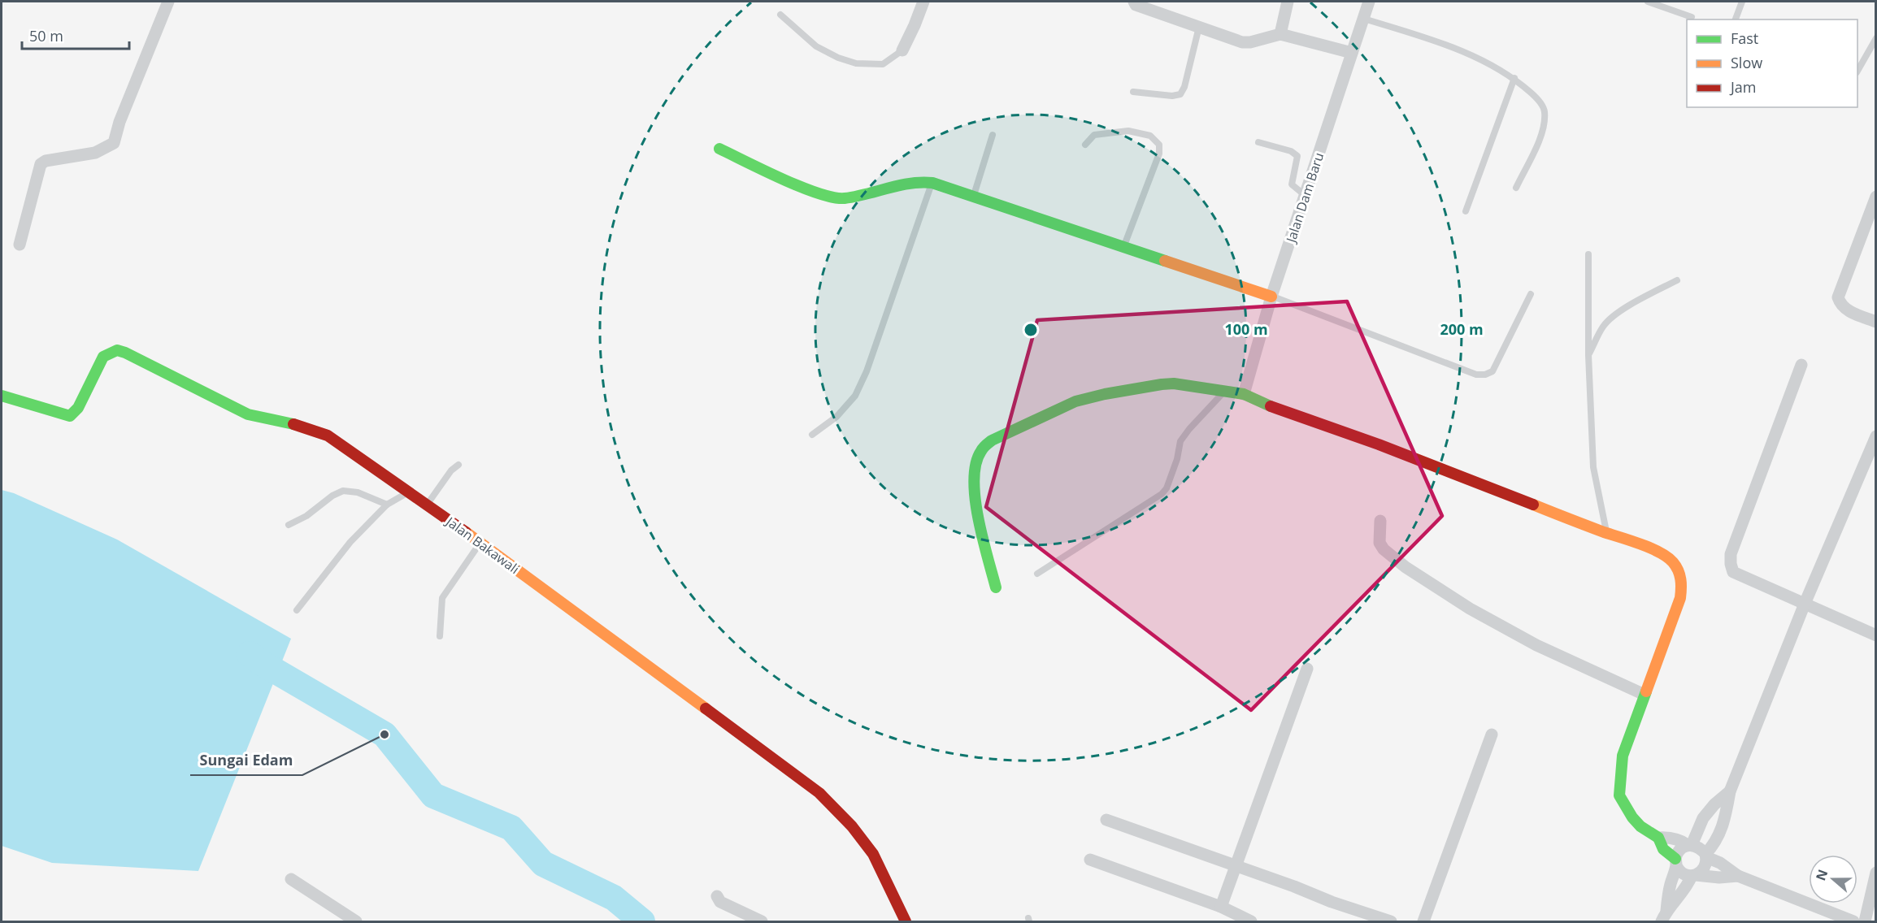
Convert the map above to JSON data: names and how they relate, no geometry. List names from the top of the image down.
{
  "streets": {
    "street": ["Jalan Dam Baru", "Jalan Bakawali"]
  },
  "places": ["Sungai Edam"],
  "legend": ["Fast", "Slow", "Jam"],
  "scale_bar": "50 m",
  "north": "left",
  "rings": ["100 m", "200 m"]
}
